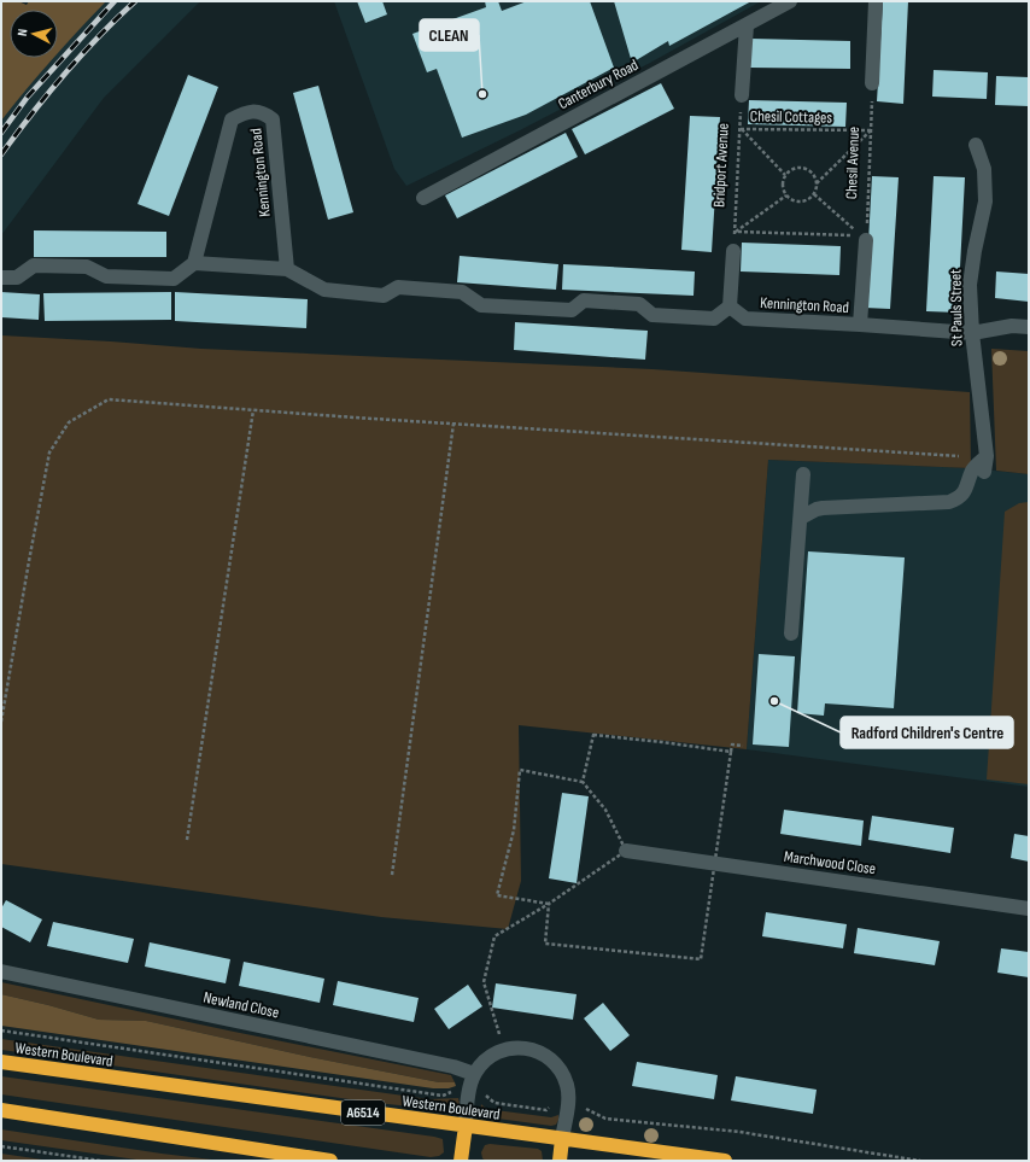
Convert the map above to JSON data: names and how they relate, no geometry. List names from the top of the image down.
{
  "streets": {
    "highway": ["Western Boulevard", "A6514"],
    "street": [
      "Canterbury Road",
      "Kennington Road",
      "St Pauls Street",
      "Marchwood Close",
      "Newland Close"
    ],
    "path": ["Chesil Cottages", "Chesil Avenue", "Bridport Avenue"]
  },
  "crossings": [
    ["Chesil Cottages", "Chesil Avenue"],
    ["Kennington Road", "St Pauls Street"]
  ],
  "places": ["CLEAN", "Radford Children's Centre"],
  "north": "left"
}
